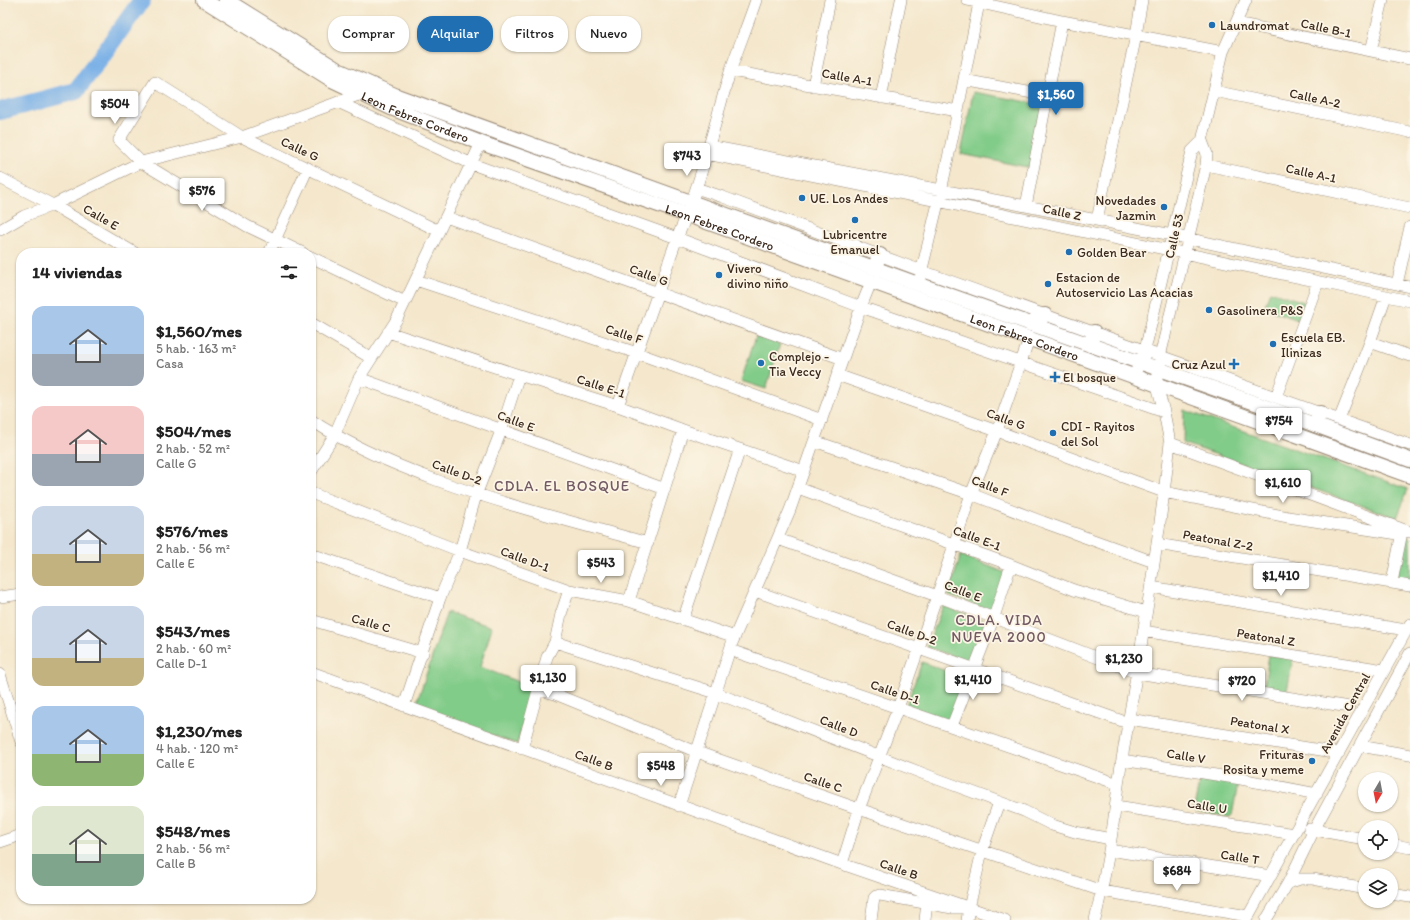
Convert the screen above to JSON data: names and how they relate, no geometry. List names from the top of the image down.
{
  "streets": {
    "street": [
      "Calle B-1",
      "Calle A-1",
      "Calle A-2",
      "Leon Febres Cordero",
      "Calle G",
      "Calle Z",
      "Calle E",
      "Calle 53",
      "Calle F",
      "Calle E-1",
      "Calle D-2",
      "Peatonal Z-2",
      "Calle D-1",
      "Calle C",
      "Peatonal Z",
      "Avenida Central",
      "Peatonal X",
      "Calle D",
      "Calle V",
      "Calle B",
      "Calle U",
      "Calle T"
    ]
  },
  "crossings": [
    ["Calle B-1", "Calle 53"],
    ["Calle A-1", "Calle 53"],
    ["Calle A-2", "Calle 53"],
    ["Leon Febres Cordero", "Calle 53"],
    ["Calle G", "Calle 53"],
    ["Calle Z", "Calle 53"],
    ["Calle E", "Calle 53"],
    ["Calle 53", "Calle F"],
    ["Calle 53", "Calle E-1"],
    ["Calle 53", "Calle D-2"],
    ["Calle 53", "Peatonal Z-2"],
    ["Calle 53", "Calle D-1"],
    ["Calle 53", "Calle C"],
    ["Calle 53", "Peatonal Z"],
    ["Calle 53", "Peatonal X"],
    ["Calle 53", "Calle D"],
    ["Calle 53", "Calle V"],
    ["Calle 53", "Calle U"],
    ["Calle 53", "Calle T"],
    ["Calle D-2", "Peatonal X"],
    ["Calle C", "Avenida Central"],
    ["Peatonal Z", "Avenida Central"],
    ["Avenida Central", "Peatonal X"],
    ["Avenida Central", "Calle V"],
    ["Avenida Central", "Calle U"],
    ["Avenida Central", "Calle T"],
    ["Calle D", "Calle T"]
  ],
  "districts": ["CDLA. EL BOSQUE", "CDLA. VIDA NUEVA 2000"],
  "places": {
    "other": [
      "Laundromat",
      "UE. Los Andes",
      "Novedades Jazmin",
      "Lubricentre Emanuel",
      "Golden Bear",
      "Vivero divino niño",
      "Estacion de Autoservicio Las Acacias",
      "Gasolinera P&S",
      "Escuela EB. Ilinizas",
      "Complejo - Tia Veccy",
      "CDI - Rayitos del Sol",
      "Frituras Rosita y meme"
    ],
    "health": ["Cruz Azul", "El bosque"]
  },
  "north": "bottom",
  "page": {
    "chip": [
      "Comprar",
      "Alquilar",
      "Filtros",
      "Nuevo"
    ],
    "price": [
      "$1,560",
      "$504",
      "$743",
      "$576",
      "$754",
      "$1,610",
      "$543",
      "$1,410",
      "$1,230",
      "$1,130",
      "$1,410",
      "$720",
      "$548",
      "$684"
    ],
    "heading": "14 viviendas",
    "list": [
      {
        "name": "$1,560/mes",
        "note": "5 hab. · 163 m² · Casa"
      },
      {
        "name": "$504/mes",
        "note": "2 hab. · 52 m² · Calle G"
      },
      {
        "name": "$576/mes",
        "note": "2 hab. · 56 m² · Calle E"
      },
      {
        "name": "$543/mes",
        "note": "2 hab. · 60 m² · Calle D-1"
      },
      {
        "name": "$1,230/mes",
        "note": "4 hab. · 120 m² · Calle E"
      },
      {
        "name": "$548/mes",
        "note": "2 hab. · 56 m² · Calle B"
      }
    ]
  }
}
